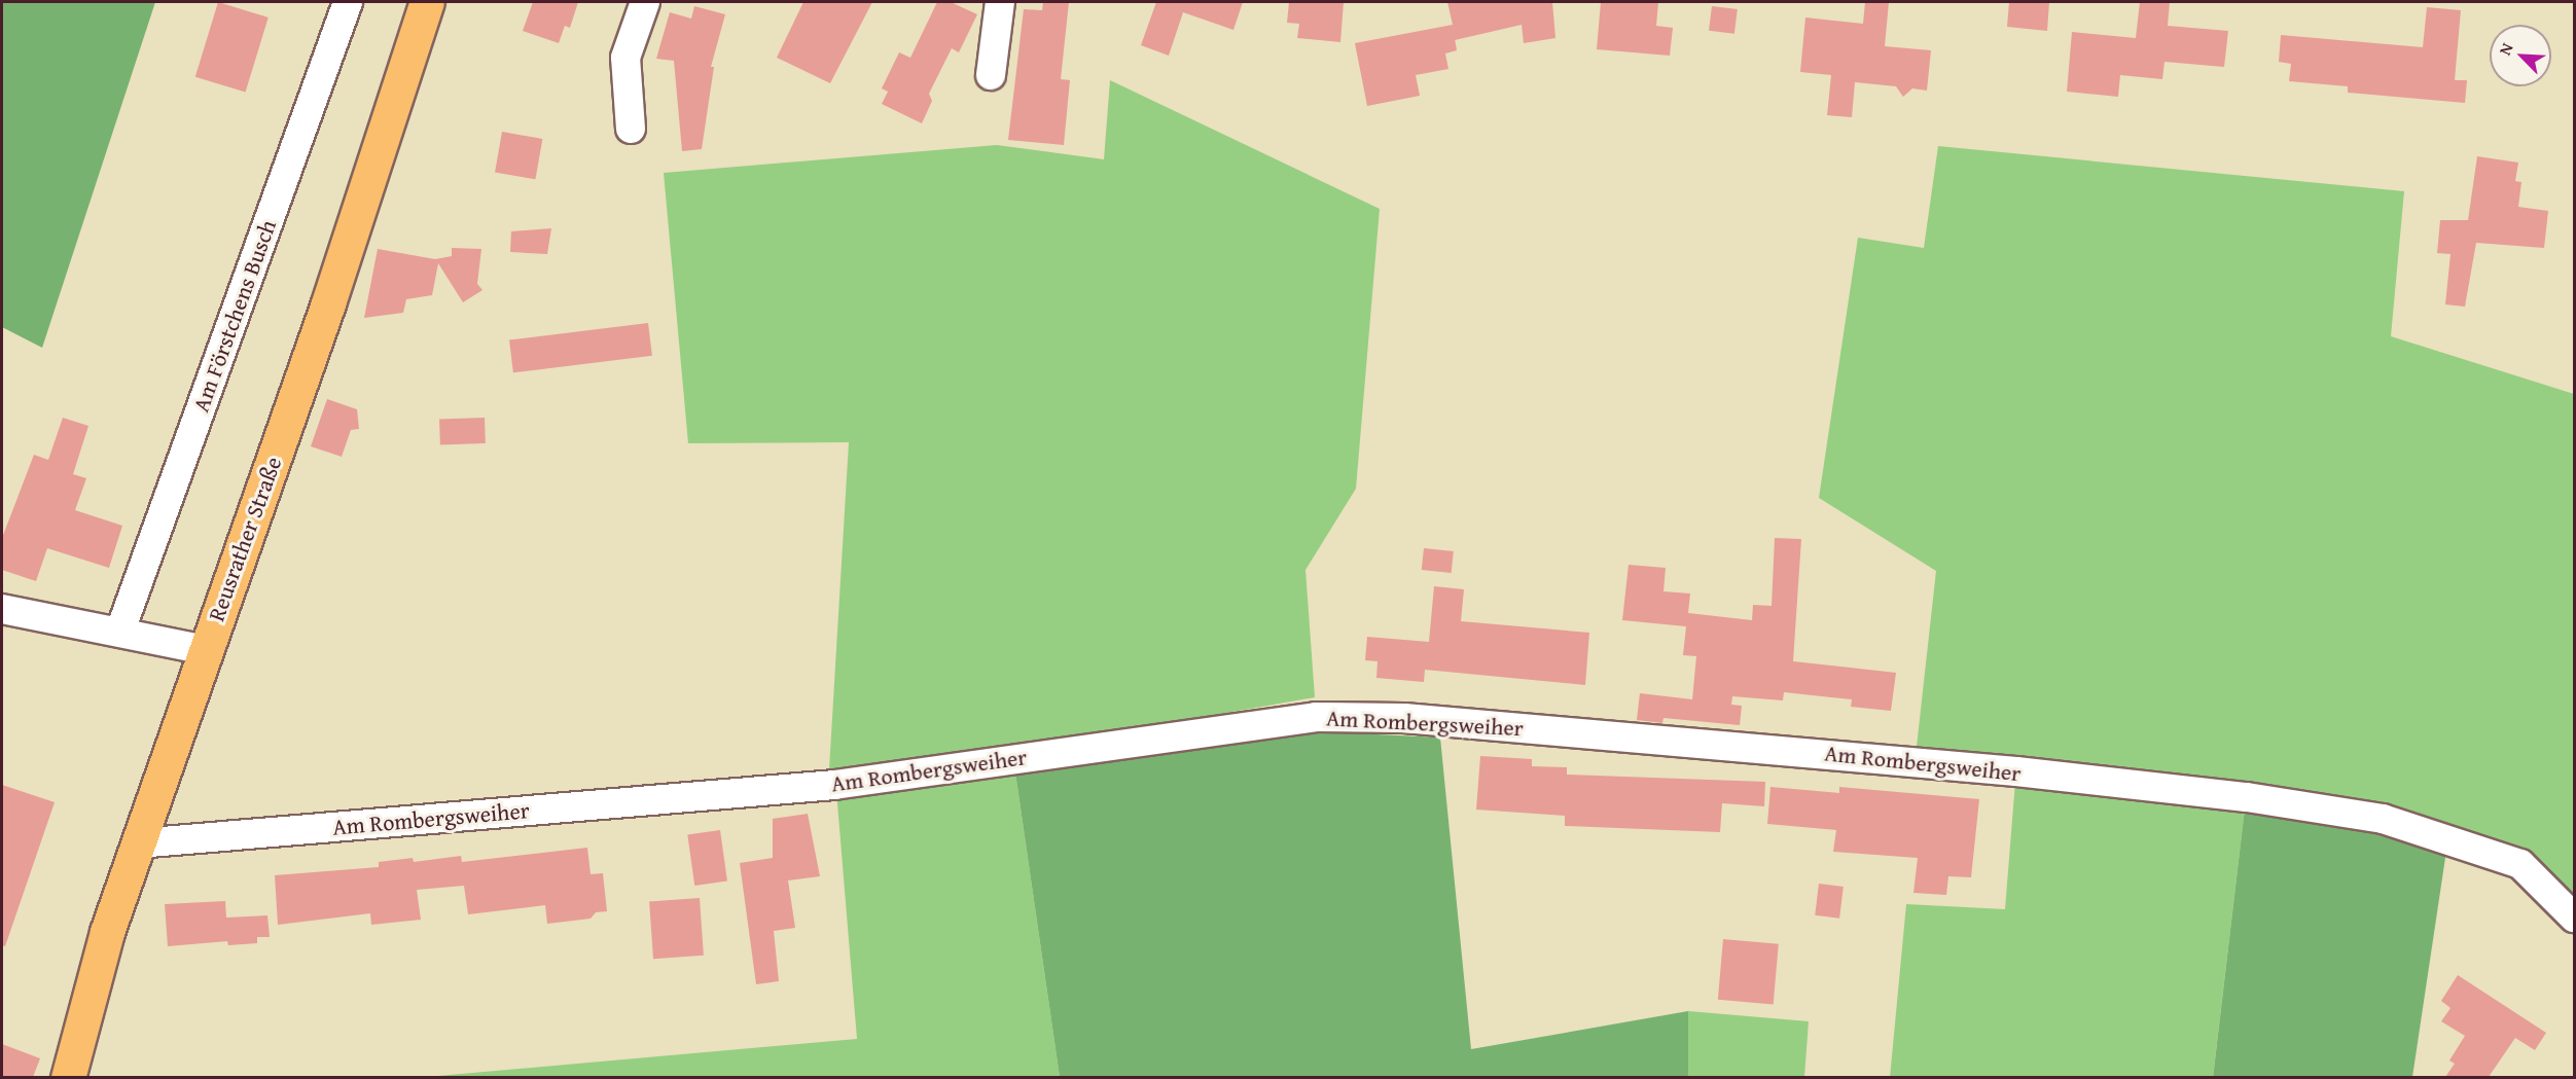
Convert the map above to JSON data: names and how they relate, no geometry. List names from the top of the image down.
{
  "streets": {
    "main road": ["Reusrather Straße"],
    "street": ["Am Förstchens Busch", "Am Rombergsweiher"]
  },
  "crossings": [
    ["Reusrather Straße", "Am Rombergsweiher"]
  ],
  "north": "top left"
}
